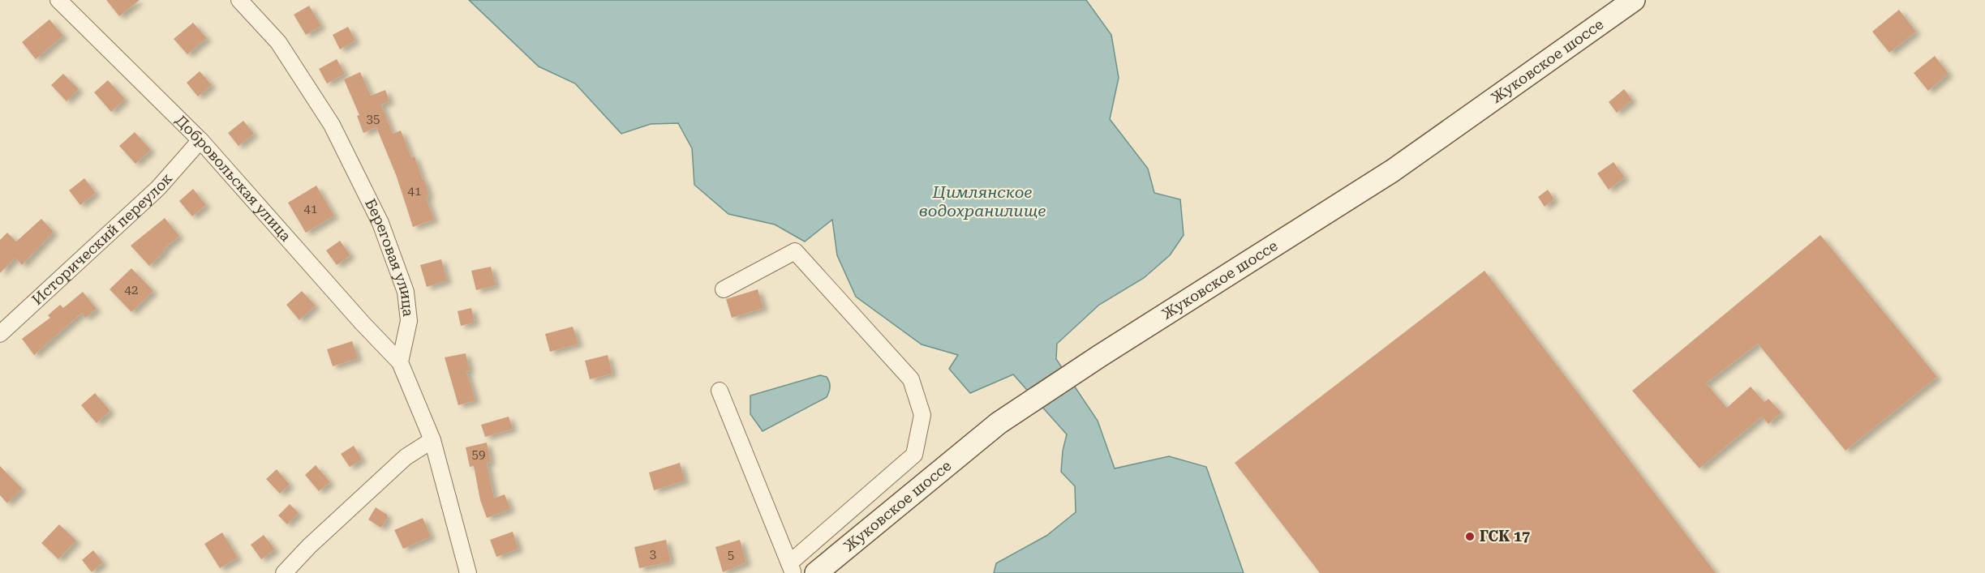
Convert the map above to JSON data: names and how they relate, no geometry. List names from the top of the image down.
{
  "streets": {
    "main road": ["Жуковское шоссе"],
    "street": ["Добровольская улица", "Исторический переулок", "Береговая улица"]
  },
  "crossings": [
    ["Добровольская улица", "Исторический переулок"],
    ["Добровольская улица", "Береговая улица"]
  ],
  "water": ["Цимлянское водохранилище"],
  "places": ["ГСК 17"],
  "house_numbers": [
    "35",
    "41",
    "41",
    "42",
    "59",
    "3",
    "5"
  ]
}
